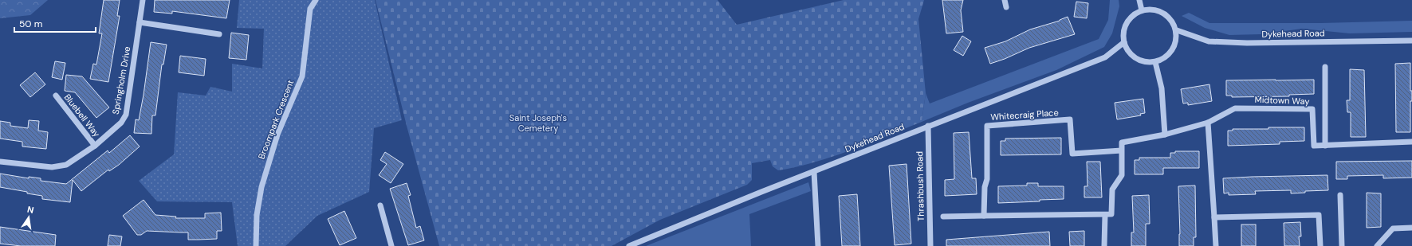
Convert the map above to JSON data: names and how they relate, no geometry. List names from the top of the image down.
{
  "streets": {
    "street": [
      "Dykehead Road",
      "Springholm Drive",
      "Midtown Way",
      "Whitecraig Place",
      "Bluebell Way",
      "Broompark Crescent",
      "Thrashbush Road"
    ]
  },
  "crossings": [
    ["Dykehead Road", "Thrashbush Road"],
    ["Springholm Drive", "Bluebell Way"]
  ],
  "parks": ["Saint Joseph's Cemetery"],
  "scale_bar": "50 m",
  "north": "top"
}
